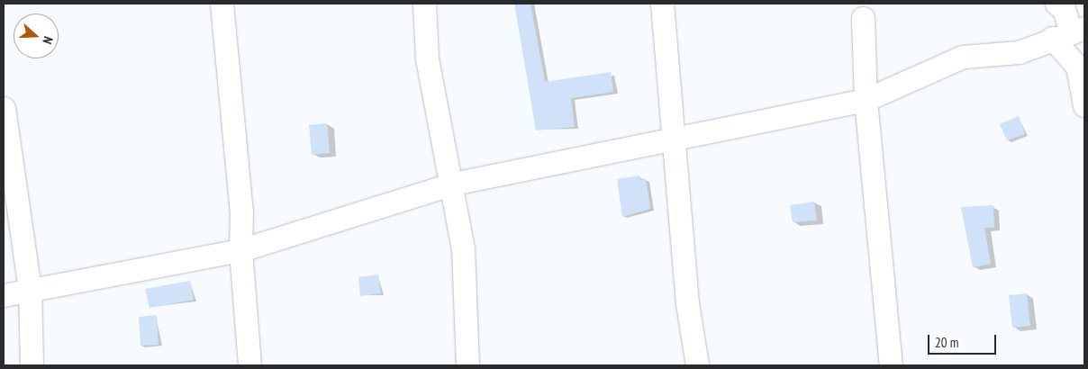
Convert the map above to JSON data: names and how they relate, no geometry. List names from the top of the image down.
{
  "scale_bar": "20 m",
  "north": "right"
}
